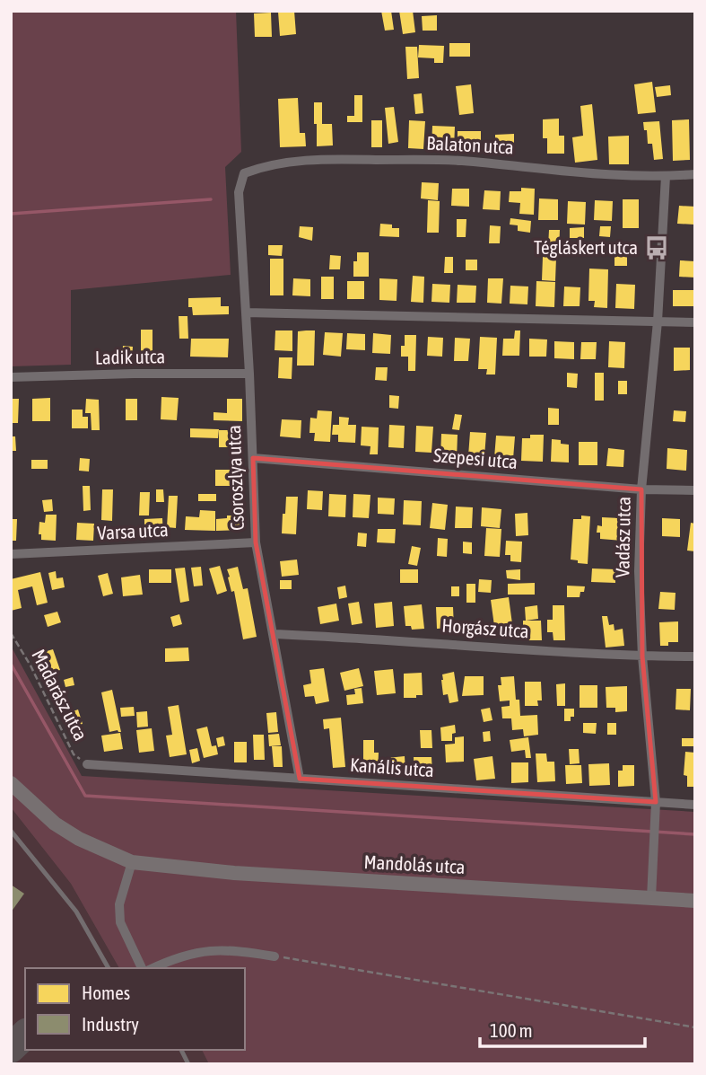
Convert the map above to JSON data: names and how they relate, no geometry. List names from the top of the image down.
{
  "streets": {
    "street": [
      "Balaton utca",
      "Ladik utca",
      "Szepesi utca",
      "Csoroszlya utca",
      "Varsa utca",
      "Vadász utca",
      "Horgász utca",
      "Kanális utca",
      "Mandolás utca"
    ],
    "path": ["Madarász utca"]
  },
  "crossings": [
    ["Balaton utca", "Csoroszlya utca"],
    ["Balaton utca", "Vadász utca"],
    ["Ladik utca", "Csoroszlya utca"],
    ["Szepesi utca", "Csoroszlya utca"],
    ["Szepesi utca", "Vadász utca"],
    ["Csoroszlya utca", "Varsa utca"],
    ["Csoroszlya utca", "Horgász utca"],
    ["Csoroszlya utca", "Kanális utca"],
    ["Vadász utca", "Horgász utca"],
    ["Vadász utca", "Kanális utca"],
    ["Vadász utca", "Mandolás utca"],
    ["Madarász utca", "Kanális utca"]
  ],
  "places": {
    "bus stop": ["Tégláskert utca"]
  },
  "legend": ["Homes", "Industry"],
  "scale_bar": "100 m"
}
